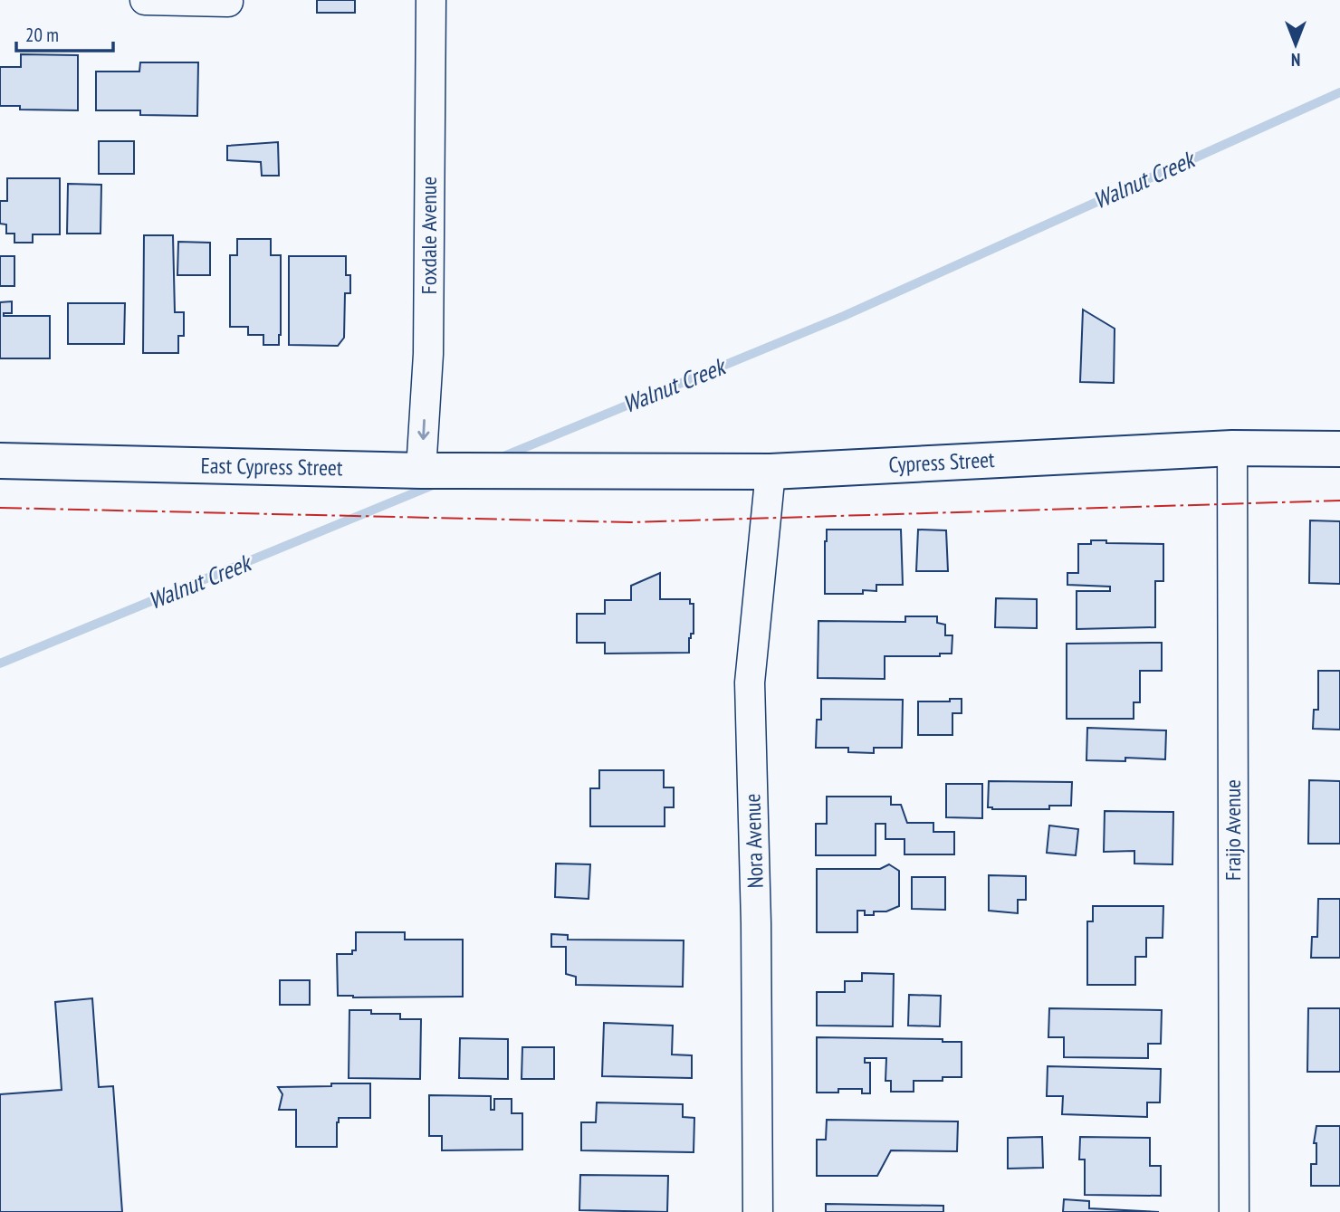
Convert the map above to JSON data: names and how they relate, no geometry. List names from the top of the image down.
{
  "streets": {
    "street": [
      "Foxdale Avenue",
      "Cypress Street",
      "East Cypress Street",
      "Fraijo Avenue",
      "Nora Avenue"
    ]
  },
  "crossings": [
    ["Foxdale Avenue", "East Cypress Street"],
    ["Cypress Street", "East Cypress Street"],
    ["Cypress Street", "Fraijo Avenue"],
    ["Cypress Street", "Nora Avenue"]
  ],
  "one_way": ["Foxdale Avenue"],
  "water": ["Walnut Creek"],
  "scale_bar": "20 m",
  "north": "bottom"
}
